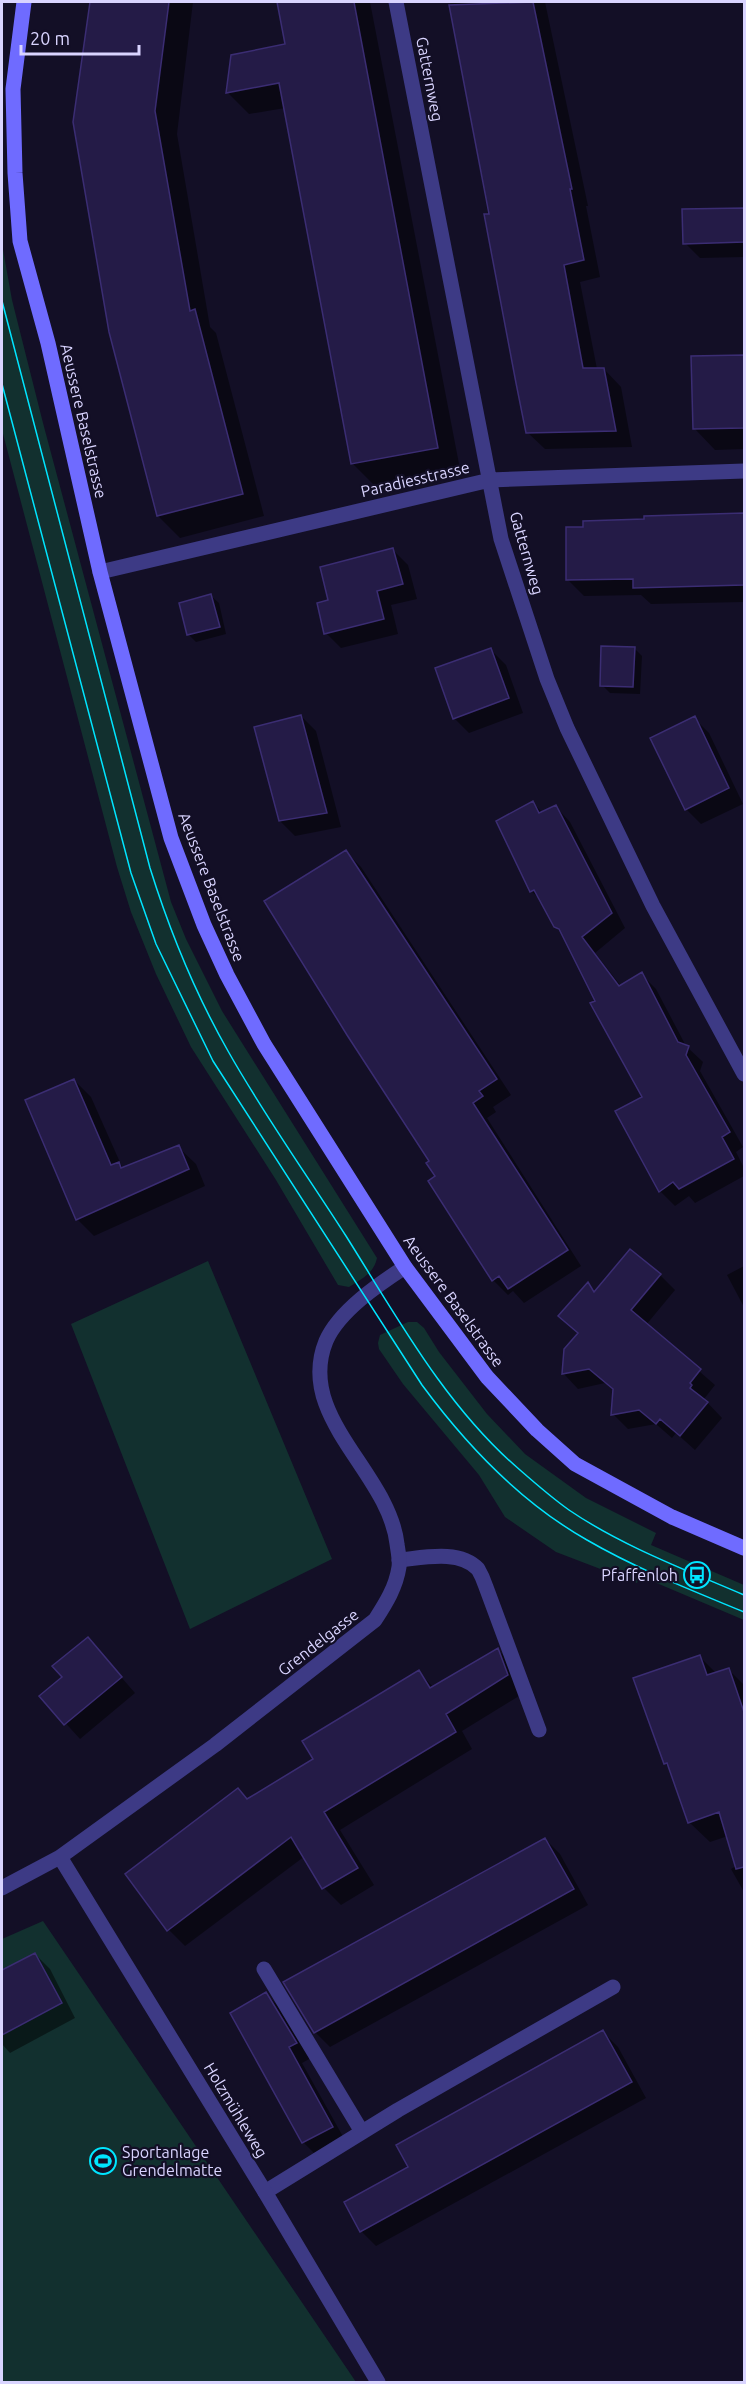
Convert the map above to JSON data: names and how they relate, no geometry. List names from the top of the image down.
{
  "streets": {
    "main road": ["Aeussere Baselstrasse"],
    "street": [
      "Gatternweg",
      "Paradiesstrasse",
      "Grendelgasse",
      "Holzmühleweg"
    ]
  },
  "crossings": [
    ["Gatternweg", "Paradiesstrasse"],
    ["Aeussere Baselstrasse", "Paradiesstrasse"],
    ["Aeussere Baselstrasse", "Grendelgasse"],
    ["Grendelgasse", "Holzmühleweg"]
  ],
  "places": {
    "bus stop": ["Pfaffenloh"],
    "sports": ["Sportanlage Grendelmatte"]
  },
  "scale_bar": "20 m"
}
